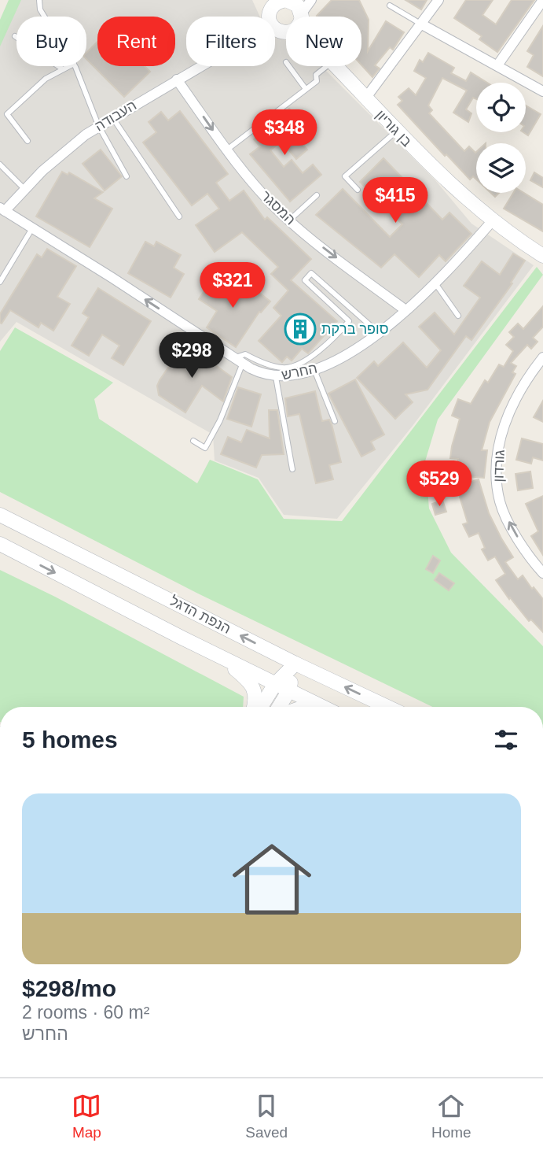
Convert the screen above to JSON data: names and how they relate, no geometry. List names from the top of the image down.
{
  "streets": {
    "main road": ["בן גוריון", "הנפת הדגל"],
    "street": [
      "העבודה",
      "המסגר",
      "החרש",
      "גורדון"
    ]
  },
  "crossings": [
    ["העבודה", "בן גוריון"],
    ["העבודה", "המסגר"],
    ["העבודה", "החרש"],
    ["בן גוריון", "החרש"],
    ["המסגר", "החרש"]
  ],
  "one_way": ["המסגר", "החרש", "גורדון"],
  "places": {
    "building": ["סופר ברקת"]
  },
  "page": {
    "chip": [
      "Buy",
      "Rent",
      "Filters",
      "New"
    ],
    "price": [
      "$348",
      "$415",
      "$321",
      "$298",
      "$529"
    ],
    "heading": "5 homes",
    "list": [
      {
        "name": "$298/mo",
        "note": "2 rooms · 60 m² · החרש"
      }
    ],
    "tabs": ["Map", "Saved", "Home"]
  }
}
